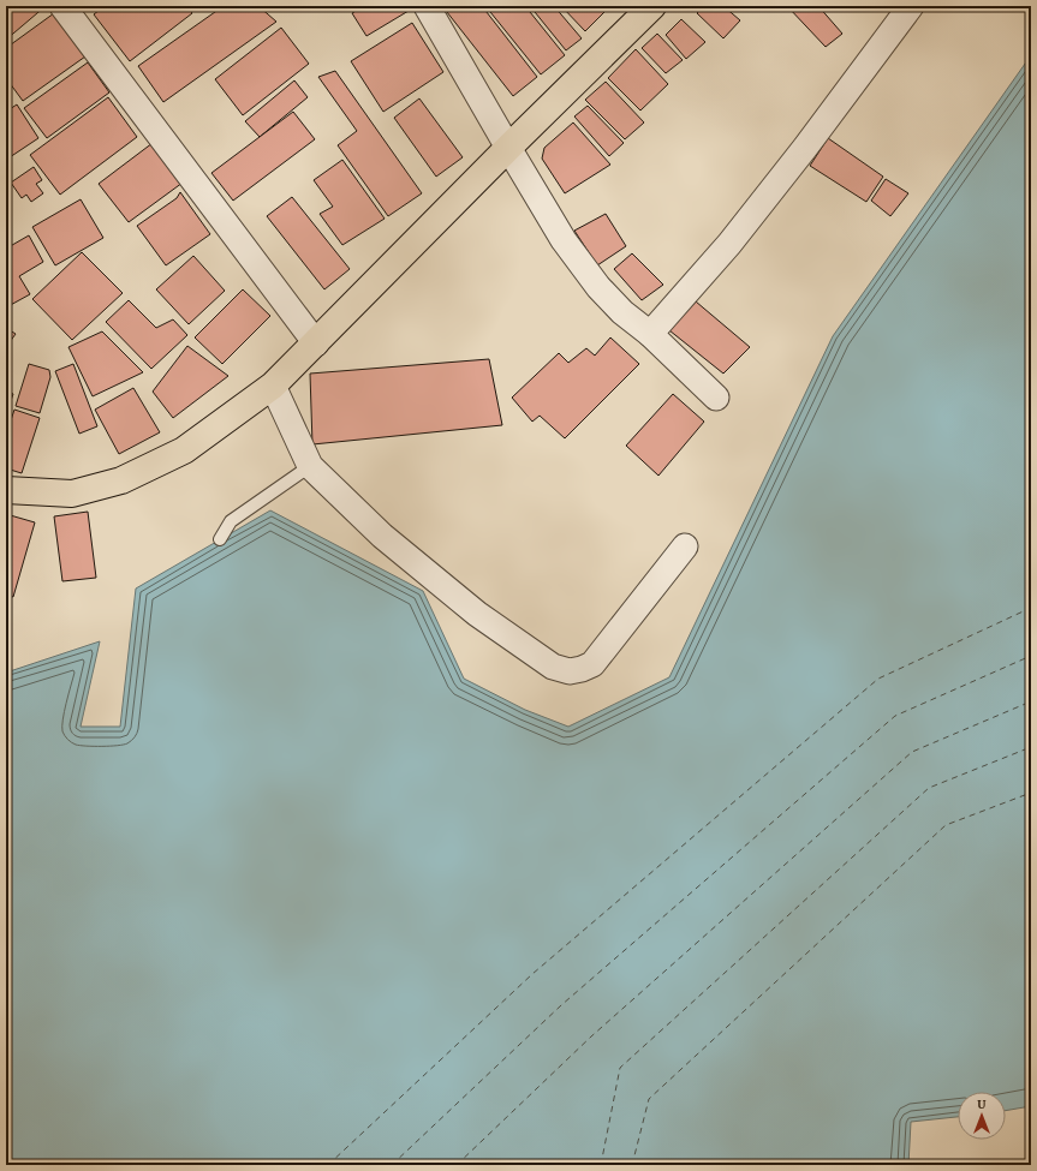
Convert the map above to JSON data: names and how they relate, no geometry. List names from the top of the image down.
{
  "north": "top"
}
